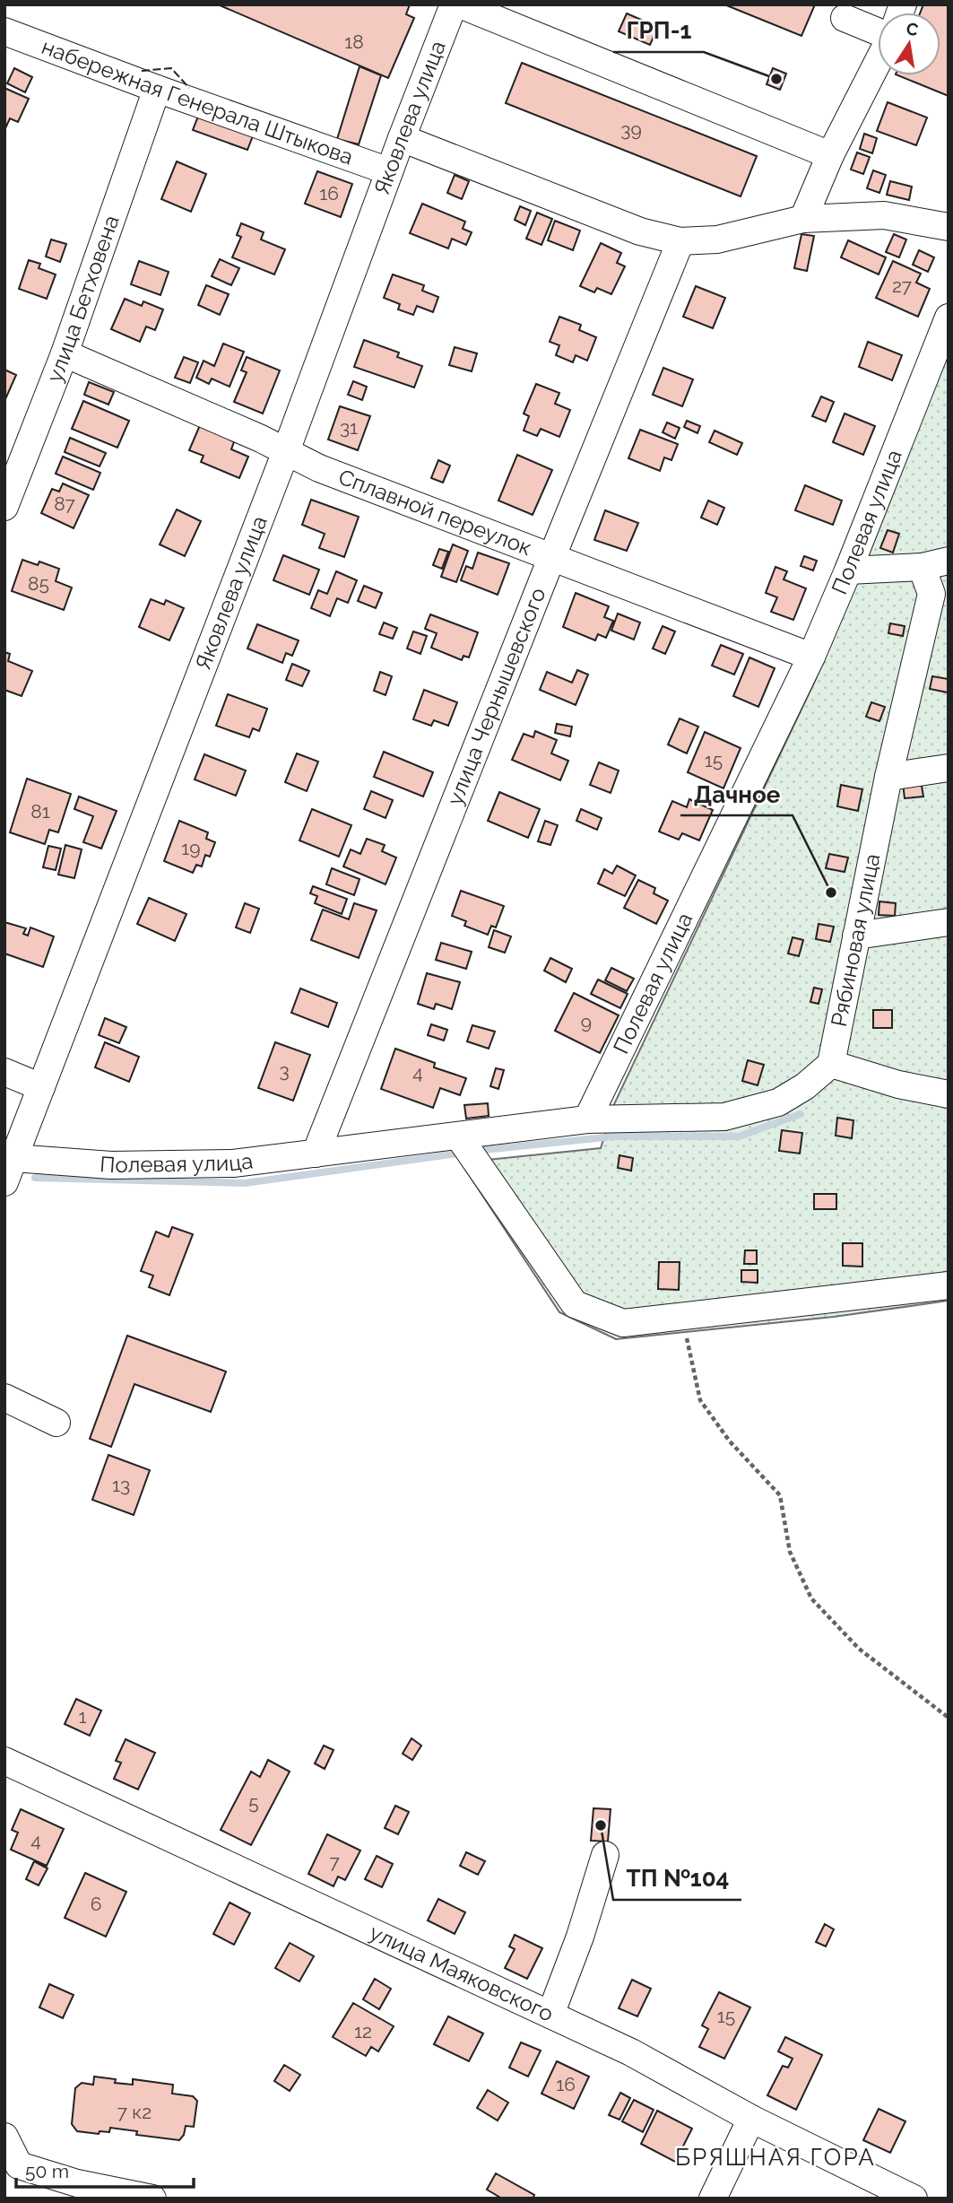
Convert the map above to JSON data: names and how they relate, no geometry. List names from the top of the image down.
{
  "streets": {
    "street": [
      "набережная Генерала Штыкова",
      "Яковлева улица",
      "улица Бетховена",
      "Сплавной переулок",
      "Полевая улица",
      "улица Чернышевского",
      "Рябиновая улица",
      "улица Маяковского"
    ]
  },
  "crossings": [
    ["набережная Генерала Штыкова", "Яковлева улица"],
    ["набережная Генерала Штыкова", "улица Бетховена"],
    ["Яковлева улица", "Сплавной переулок"],
    ["Яковлева улица", "Полевая улица"],
    ["улица Бетховена", "Сплавной переулок"],
    ["Сплавной переулок", "Полевая улица"],
    ["Сплавной переулок", "улица Чернышевского"],
    ["Полевая улица", "улица Чернышевского"]
  ],
  "districts": ["БРЯШНАЯ ГОРА"],
  "places": ["ГРП-1", "Дачное", "ТП №104"],
  "house_numbers": [
    "18",
    "39",
    "16",
    "27",
    "31",
    "87",
    "85",
    "15",
    "81",
    "19",
    "9",
    "3",
    "4",
    "13",
    "1",
    "5",
    "4",
    "7",
    "6",
    "15",
    "12",
    "16",
    "7 к2"
  ],
  "scale_bar": "50 m",
  "north": "top"
}
